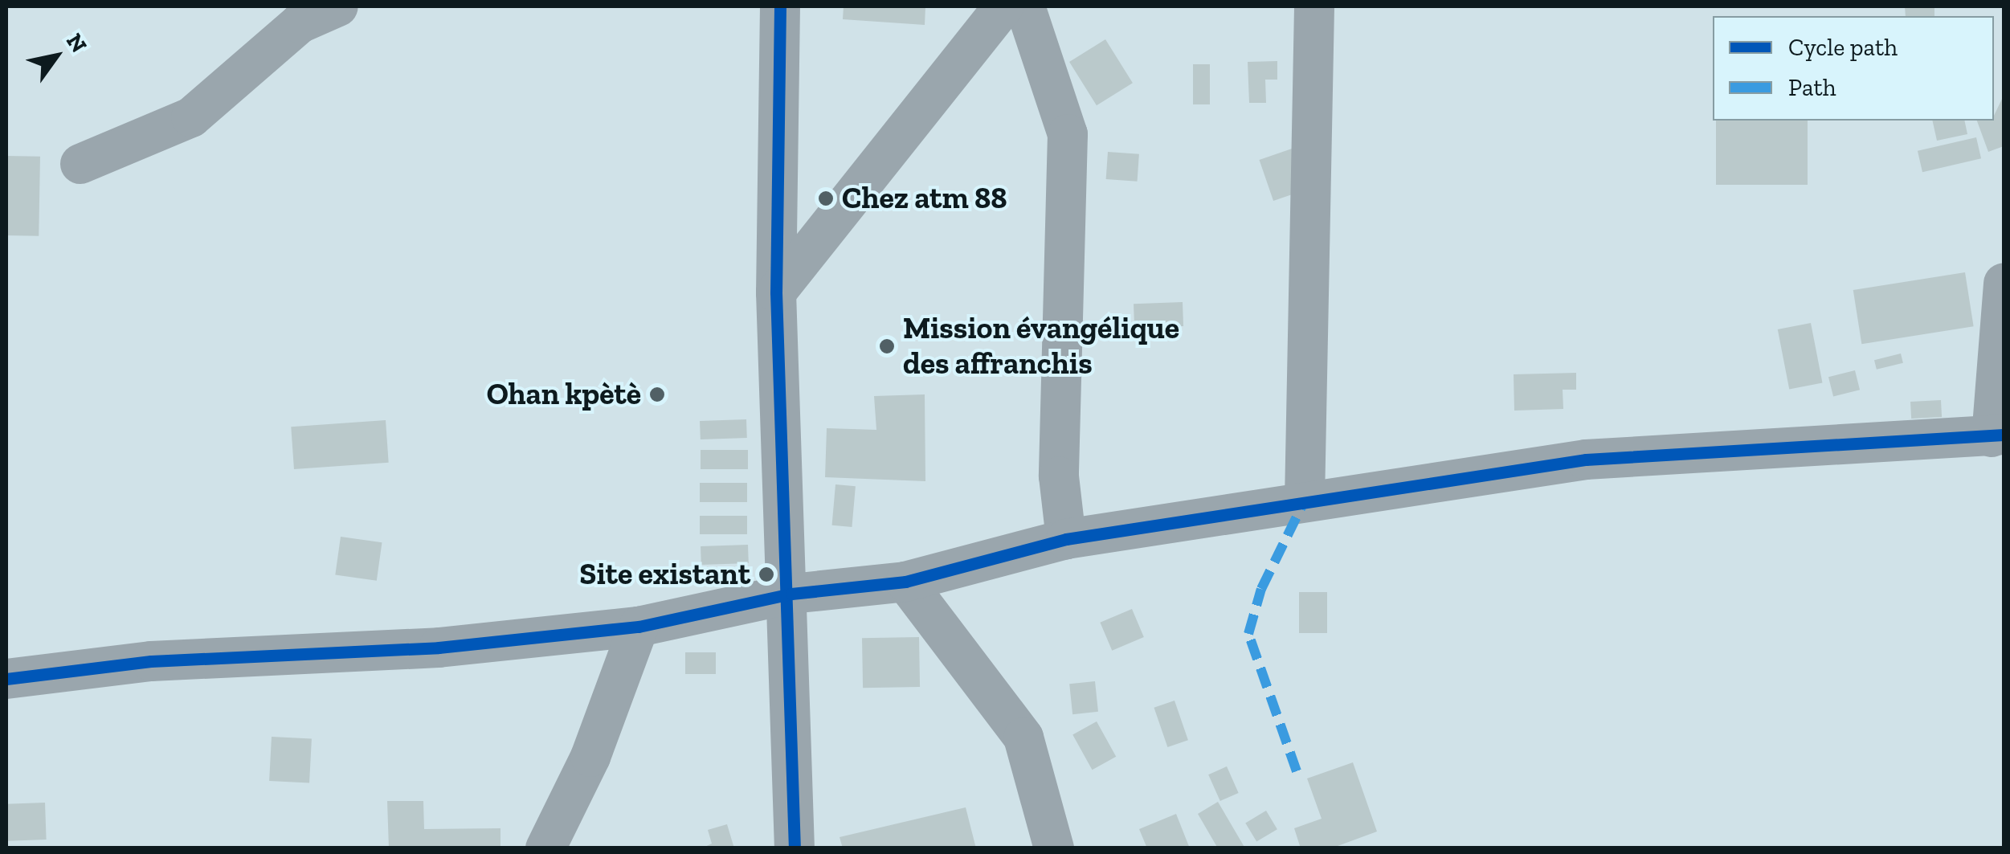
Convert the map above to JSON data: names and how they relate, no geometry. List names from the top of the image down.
{
  "places": [
    "Chez atm 88",
    "Mission évangélique des affranchis",
    "Ohan kpètè",
    "Site existant"
  ],
  "legend": ["Cycle path", "Path"],
  "north": "top right"
}
